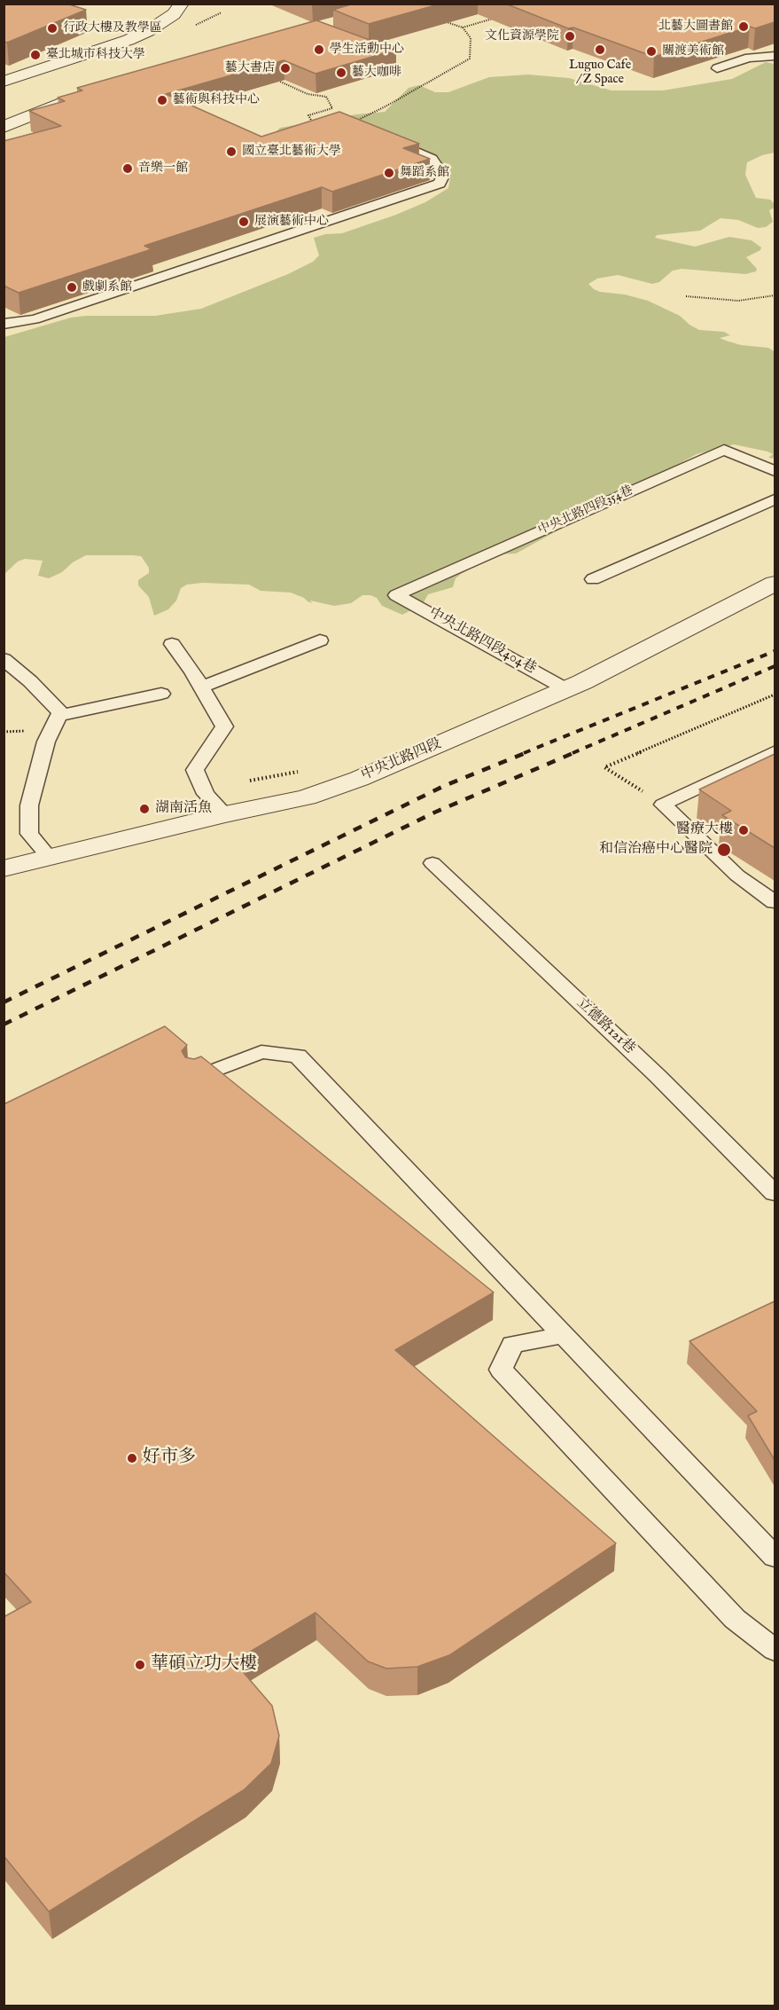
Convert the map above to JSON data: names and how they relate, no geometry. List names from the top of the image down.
{
  "streets": {
    "street": ["中央北路四段"],
    "lane": ["中央北路四段354巷", "中央北路四段404巷", "立德路121巷"]
  },
  "crossings": [
    ["中央北路四段354巷", "中央北路四段404巷"],
    ["中央北路四段404巷", "中央北路四段"]
  ],
  "places": [
    "北藝大圖書館",
    "行政大樓及教學區",
    "文化資源學院",
    "學生活動中心",
    "Luguo Cafe / Z Space",
    "關渡美術館",
    "臺北城市科技大學",
    "藝大書店",
    "藝大咖啡",
    "藝術與科技中心",
    "國立臺北藝術大學",
    "音樂一館",
    "舞蹈系館",
    "展演藝術中心",
    "戲劇系館",
    "湖南活魚",
    "醫療大樓",
    "和信治癌中心醫院",
    "好市多",
    "華碩立功大樓"
  ]
}
